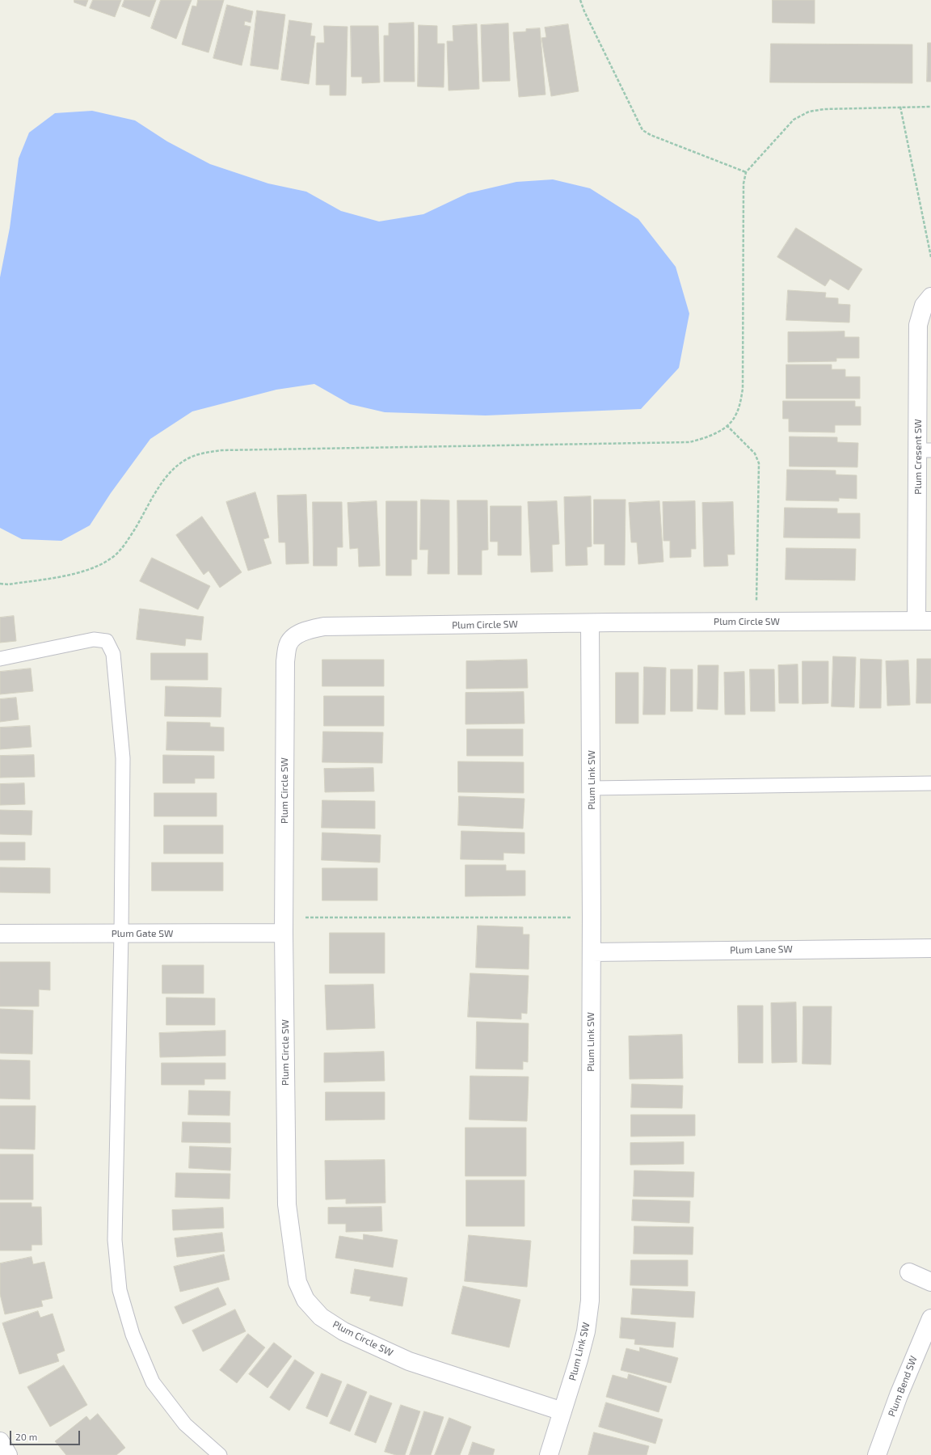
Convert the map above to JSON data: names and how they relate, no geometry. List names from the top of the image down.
{
  "streets": {
    "street": [
      "Plum Cresent SW",
      "Plum Circle SW",
      "Plum Link SW",
      "Plum Gate SW",
      "Plum Lane SW",
      "Plum Bend SW"
    ]
  },
  "crossings": [
    ["Plum Cresent SW", "Plum Circle SW"],
    ["Plum Circle SW", "Plum Link SW"],
    ["Plum Circle SW", "Plum Gate SW"],
    ["Plum Link SW", "Plum Lane SW"]
  ],
  "scale_bar": "20 m"
}
